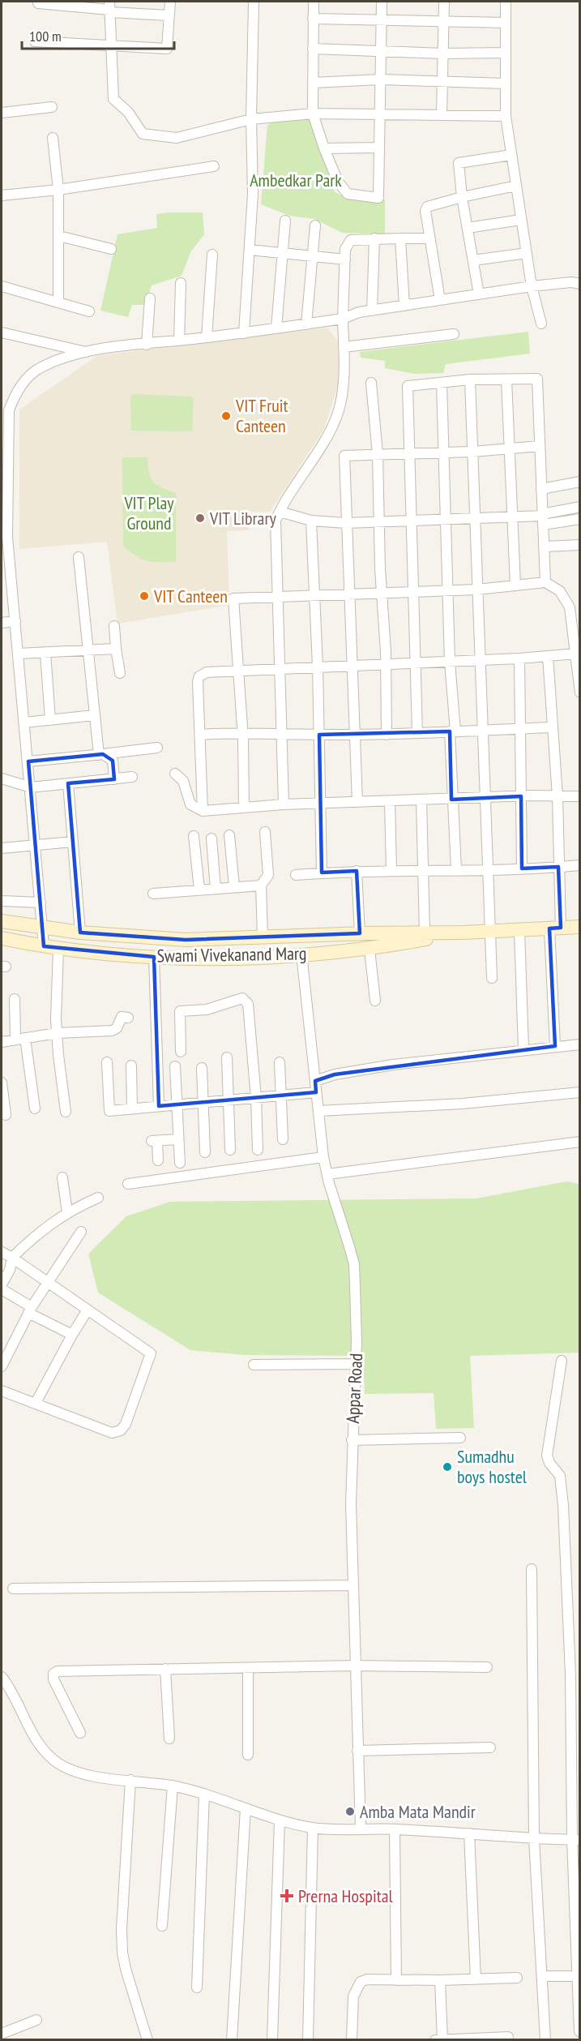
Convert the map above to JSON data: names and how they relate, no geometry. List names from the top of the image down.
{
  "streets": {
    "main road": ["Swami Vivekanand Marg"],
    "street": ["Appar Road"]
  },
  "crossings": [
    ["Swami Vivekanand Marg", "Appar Road"]
  ],
  "parks": ["Ambedkar Park", "VIT Play Ground"],
  "places": {
    "other": [
      "VIT Fruit Canteen",
      "VIT Library",
      "VIT Canteen",
      "Sumadhu boys hostel",
      "Amba Mata Mandir"
    ],
    "health": ["Prerna Hospital"]
  },
  "scale_bar": "100 m"
}
